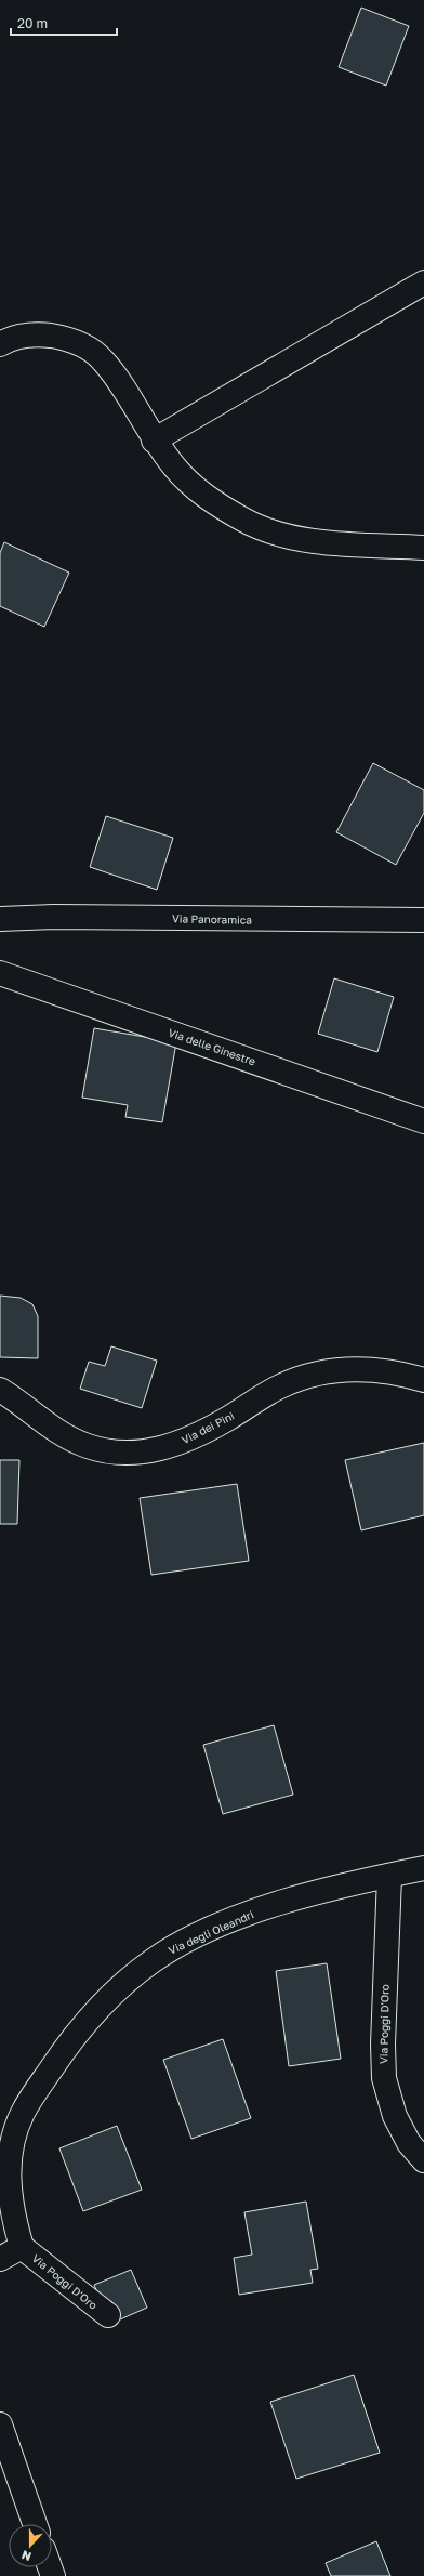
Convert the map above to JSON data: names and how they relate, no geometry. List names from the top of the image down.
{
  "streets": {
    "street": [
      "Via Panoramica",
      "Via delle Ginestre",
      "Via dei Pini",
      "Via degli Oleandri",
      "Via Poggi D'Oro"
    ]
  },
  "crossings": [
    ["Via degli Oleandri", "Via Poggi D'Oro"]
  ],
  "scale_bar": "20 m",
  "north": "bottom"
}
